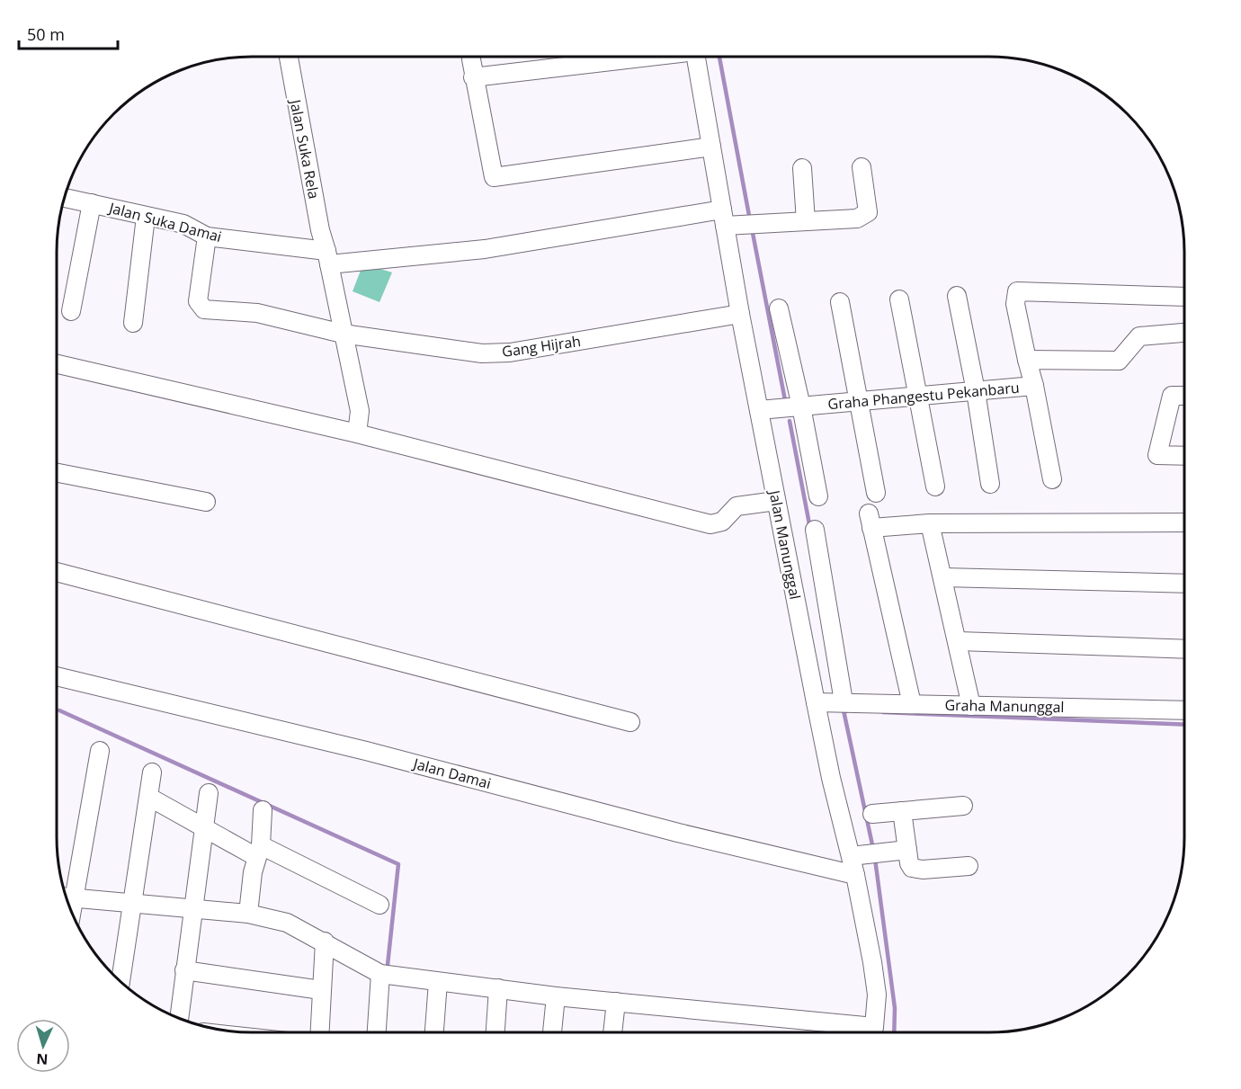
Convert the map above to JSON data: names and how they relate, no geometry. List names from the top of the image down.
{
  "streets": {
    "street": [
      "Jalan Suka Rela",
      "Jalan Suka Damai",
      "Gang Hijrah",
      "Graha Phangestu Pekanbaru",
      "Jalan Manunggal",
      "Graha Manunggal",
      "Jalan Damai"
    ]
  },
  "crossings": [
    ["Jalan Suka Rela", "Jalan Suka Damai"],
    ["Jalan Suka Rela", "Gang Hijrah"],
    ["Jalan Suka Damai", "Gang Hijrah"],
    ["Jalan Suka Damai", "Jalan Manunggal"],
    ["Gang Hijrah", "Jalan Manunggal"],
    ["Graha Phangestu Pekanbaru", "Jalan Manunggal"],
    ["Jalan Manunggal", "Graha Manunggal"],
    ["Jalan Manunggal", "Jalan Damai"]
  ],
  "scale_bar": "50 m",
  "north": "bottom"
}
